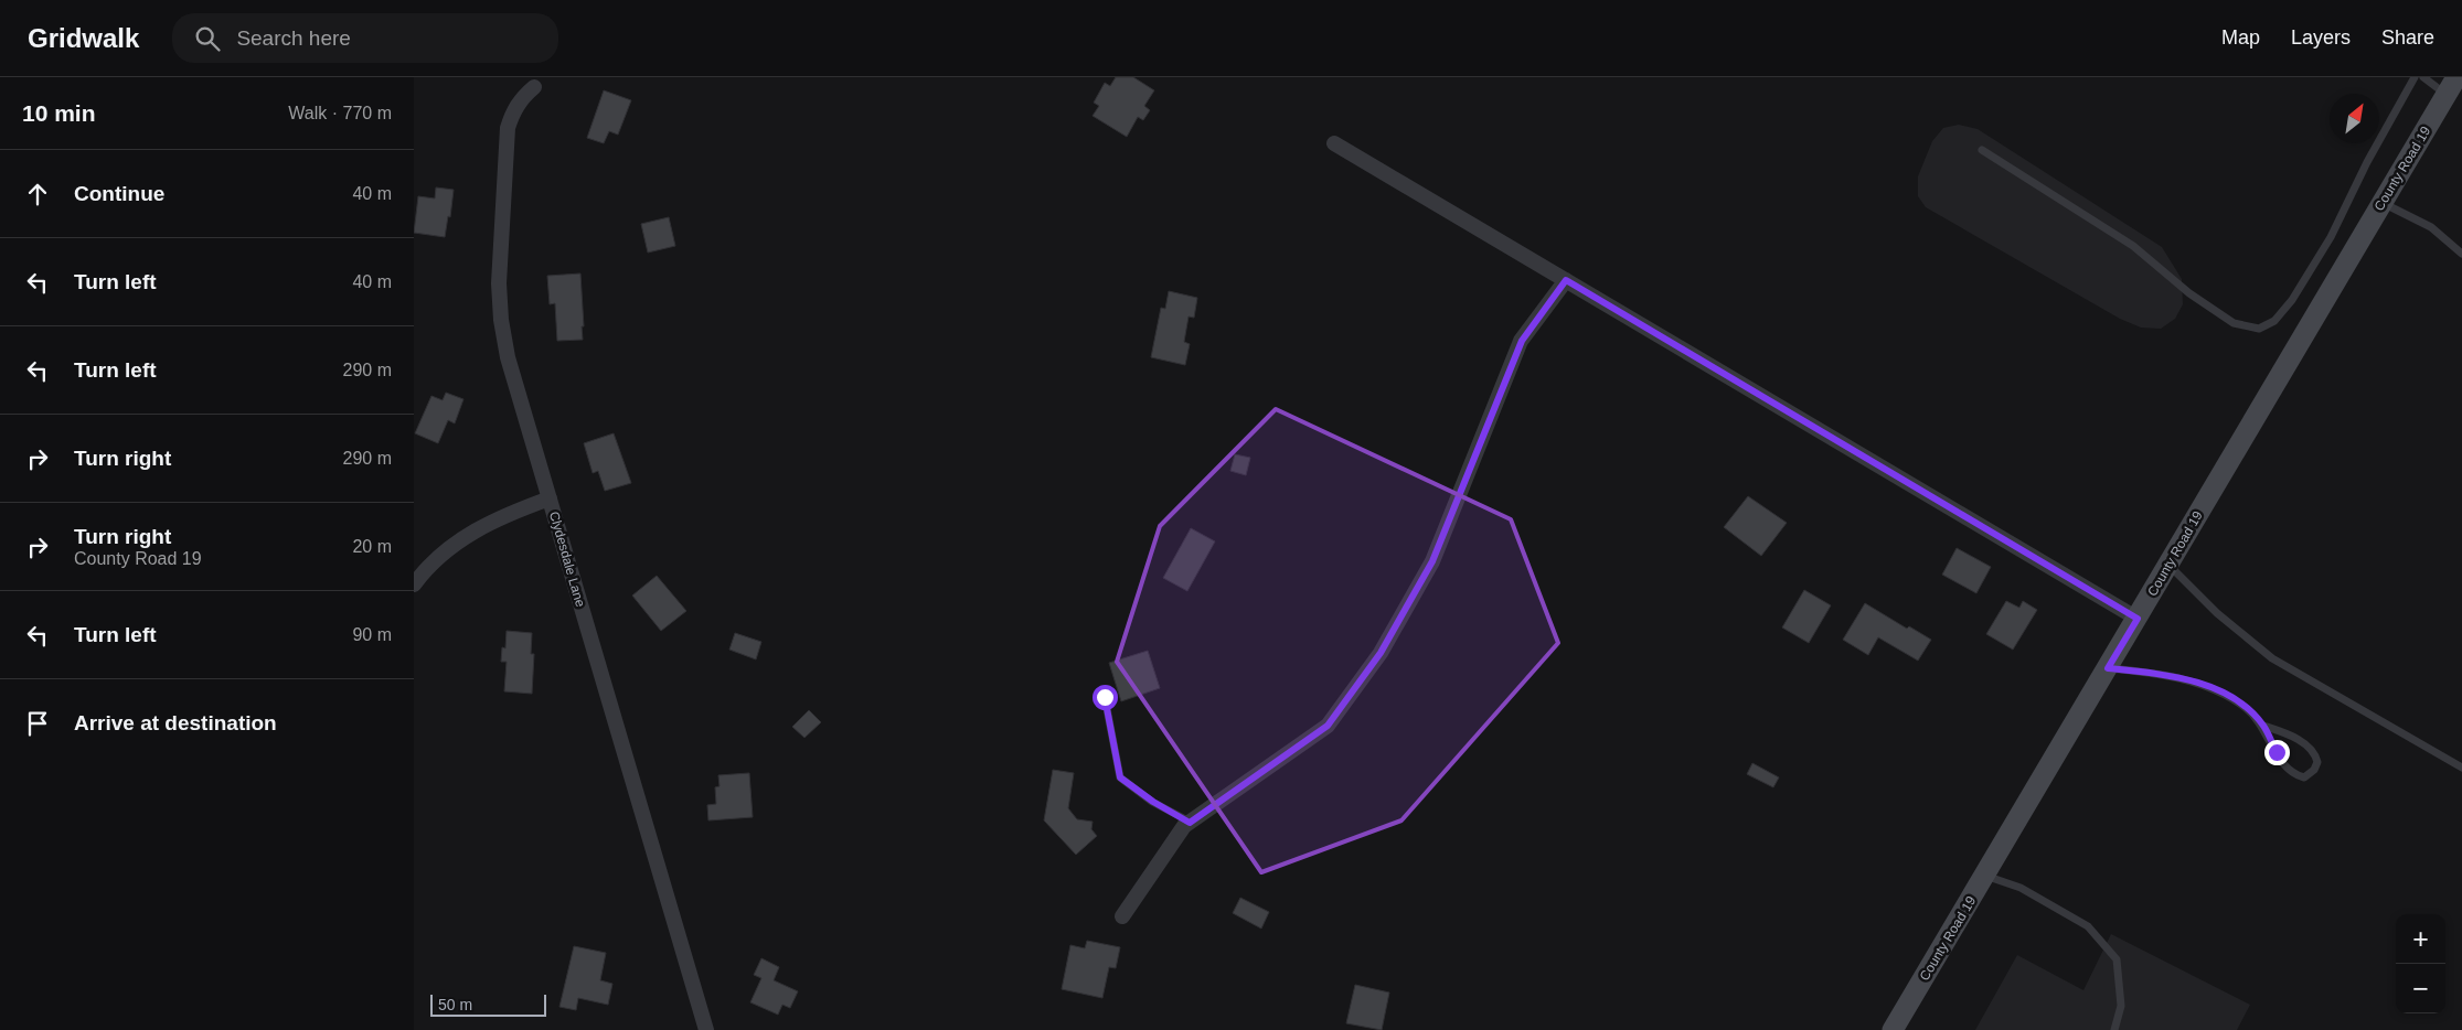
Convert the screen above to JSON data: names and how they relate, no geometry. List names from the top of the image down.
{
  "streets": {
    "street": ["County Road 19", "Clydesdale Lane"]
  },
  "scale_bar": "50 m",
  "north": "top right",
  "page": {
    "header": "Gridwalk",
    "search": "Search here",
    "nav": ["Map", "Layers", "Share"],
    "heading": ["10 min", "Walk · 770 m"],
    "list": [
      ["Continue", "40 m"],
      ["Turn left", "40 m"],
      ["Turn left", "290 m"],
      ["Turn right", "290 m"],
      ["Turn right", "County Road 19", "20 m"],
      ["Turn left", "90 m"],
      "Arrive at destination"
    ],
    "map_buttons": ["+", "−"],
    "scale": "50 m"
  }
}
